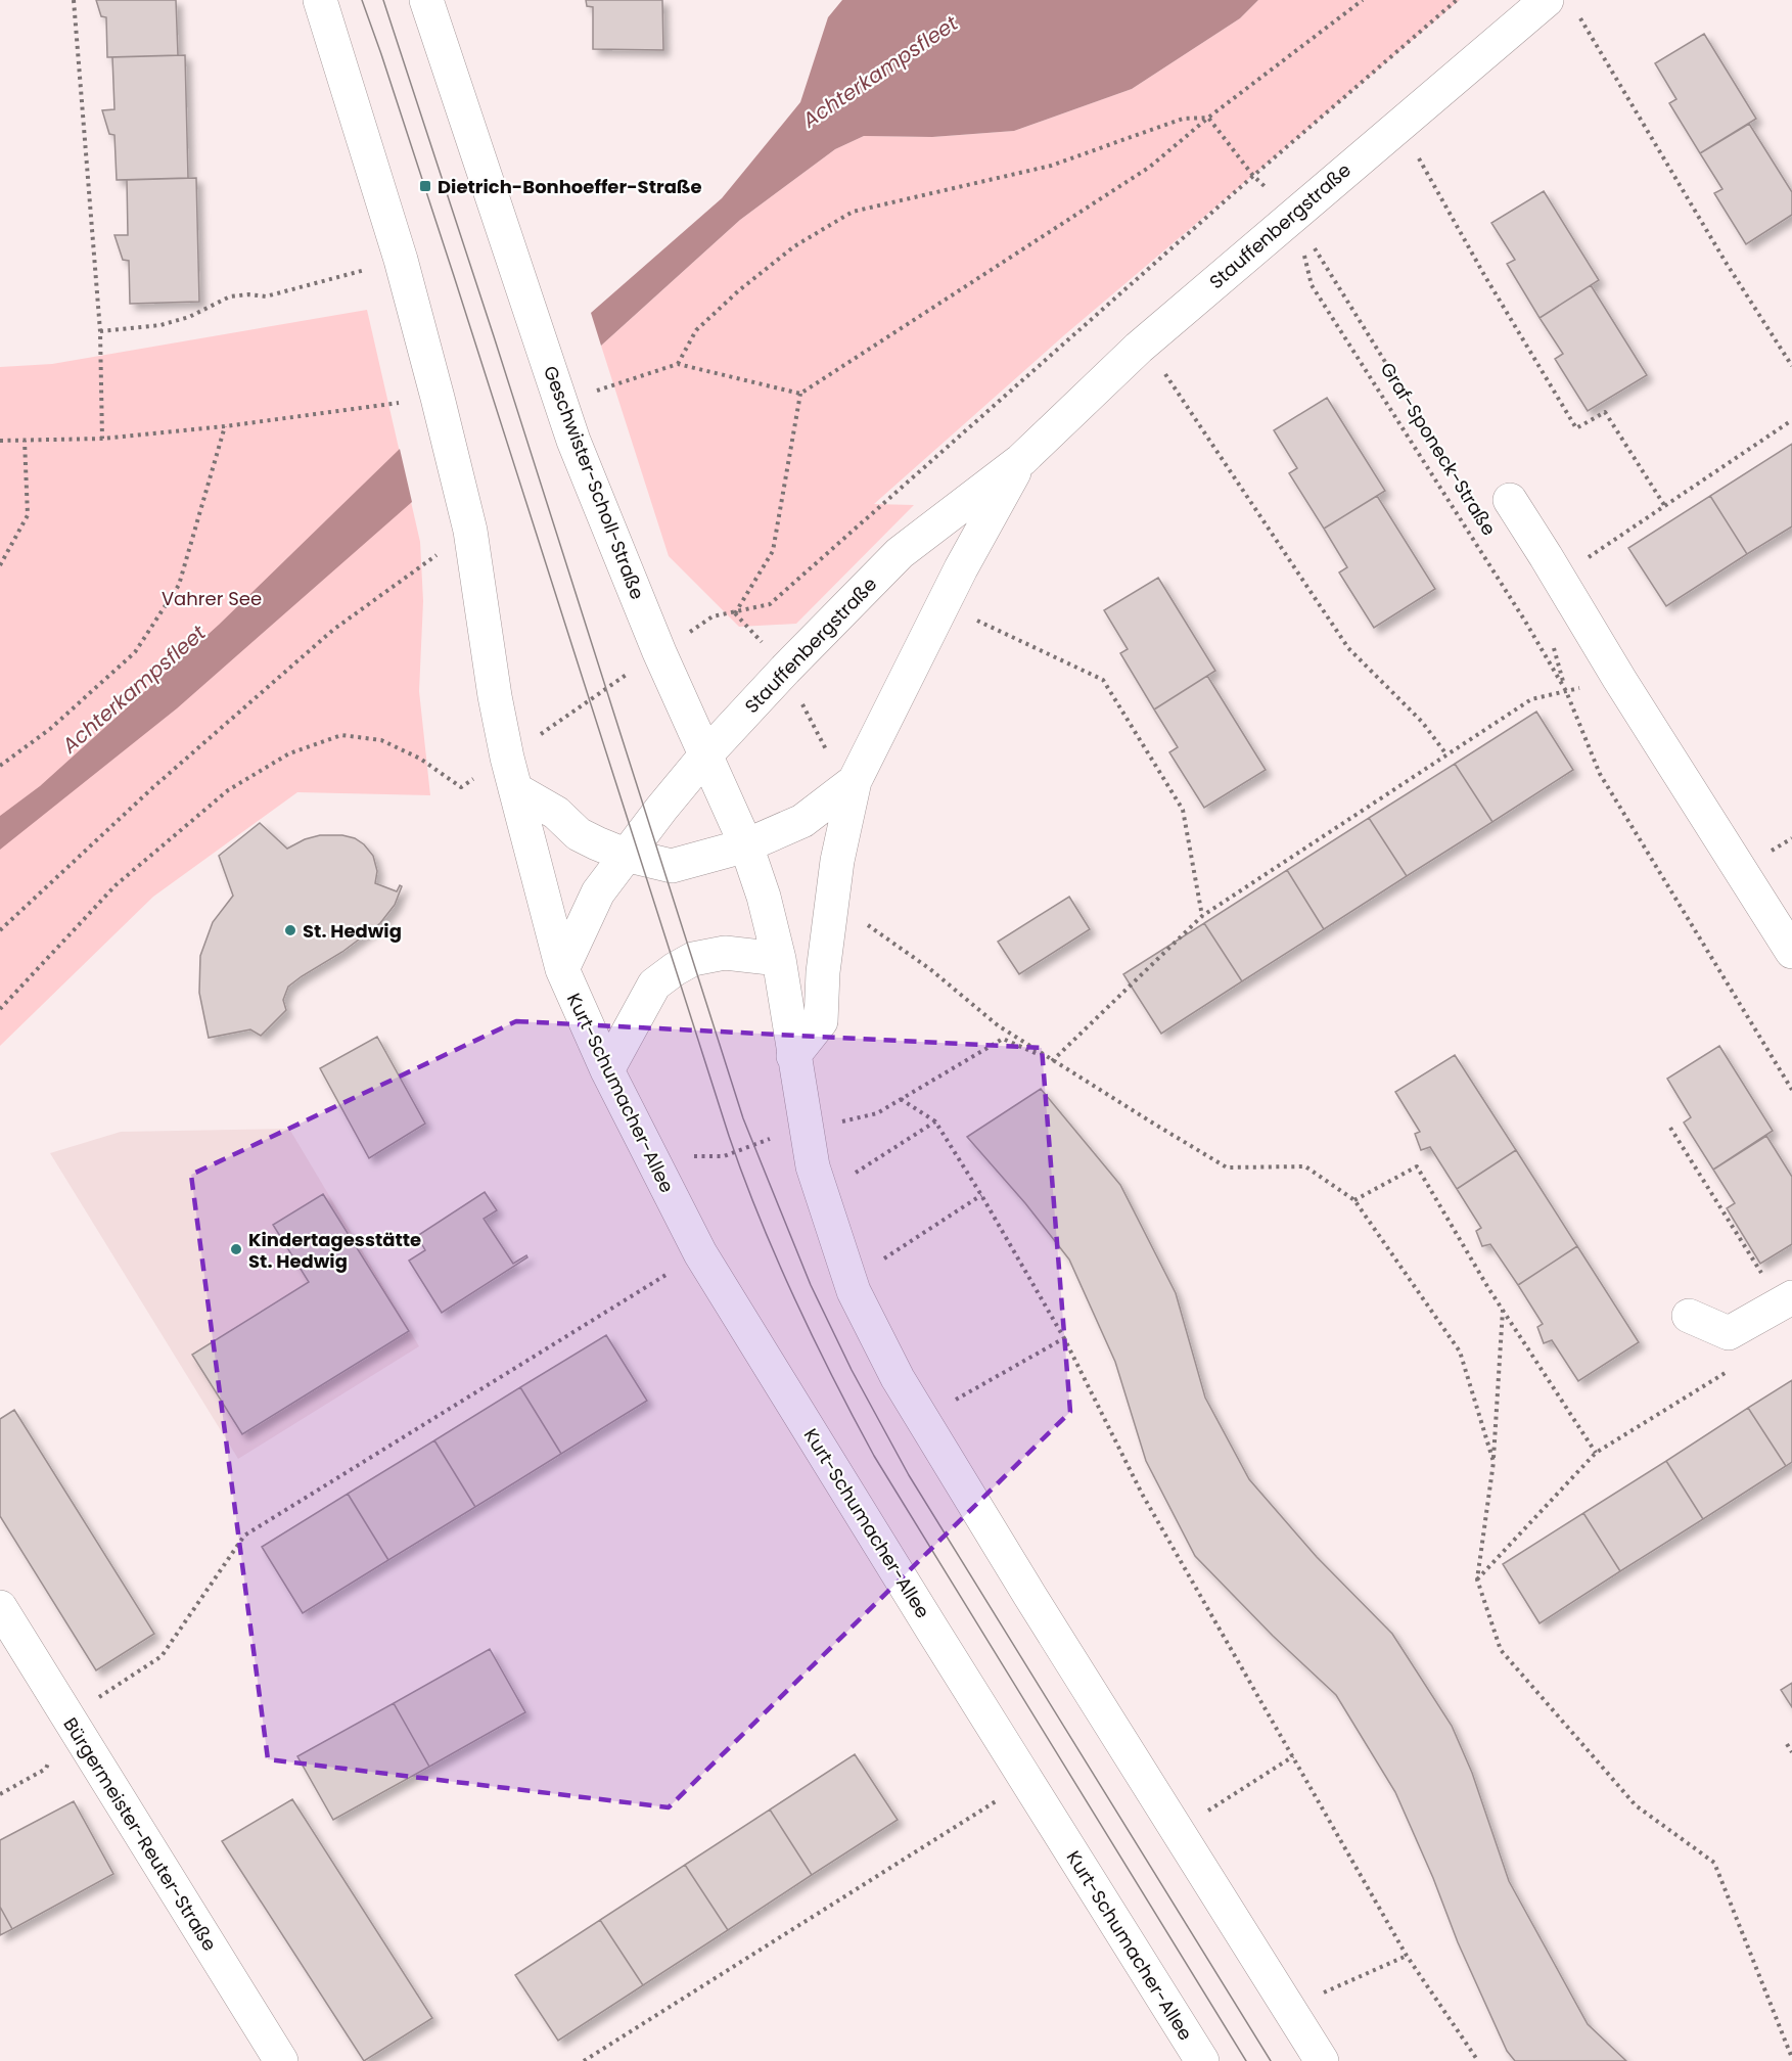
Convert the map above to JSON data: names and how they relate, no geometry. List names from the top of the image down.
{
  "streets": {
    "street": [
      "Stauffenbergstraße",
      "Graf-Sponeck-Straße",
      "Geschwister-Scholl-Straße",
      "Kurt-Schumacher-Allee",
      "Bürgermeister-Reuter-Straße"
    ]
  },
  "crossings": [
    ["Stauffenbergstraße", "Graf-Sponeck-Straße"],
    ["Stauffenbergstraße", "Geschwister-Scholl-Straße"],
    ["Stauffenbergstraße", "Kurt-Schumacher-Allee"],
    ["Geschwister-Scholl-Straße", "Kurt-Schumacher-Allee"]
  ],
  "water": ["Achterkampsfleet"],
  "parks": ["Vahrer See"],
  "places": {
    "transit": ["Dietrich-Bonhoeffer-Straße"],
    "other": ["St. Hedwig", "Kindertagesstätte St. Hedwig"]
  }
}
